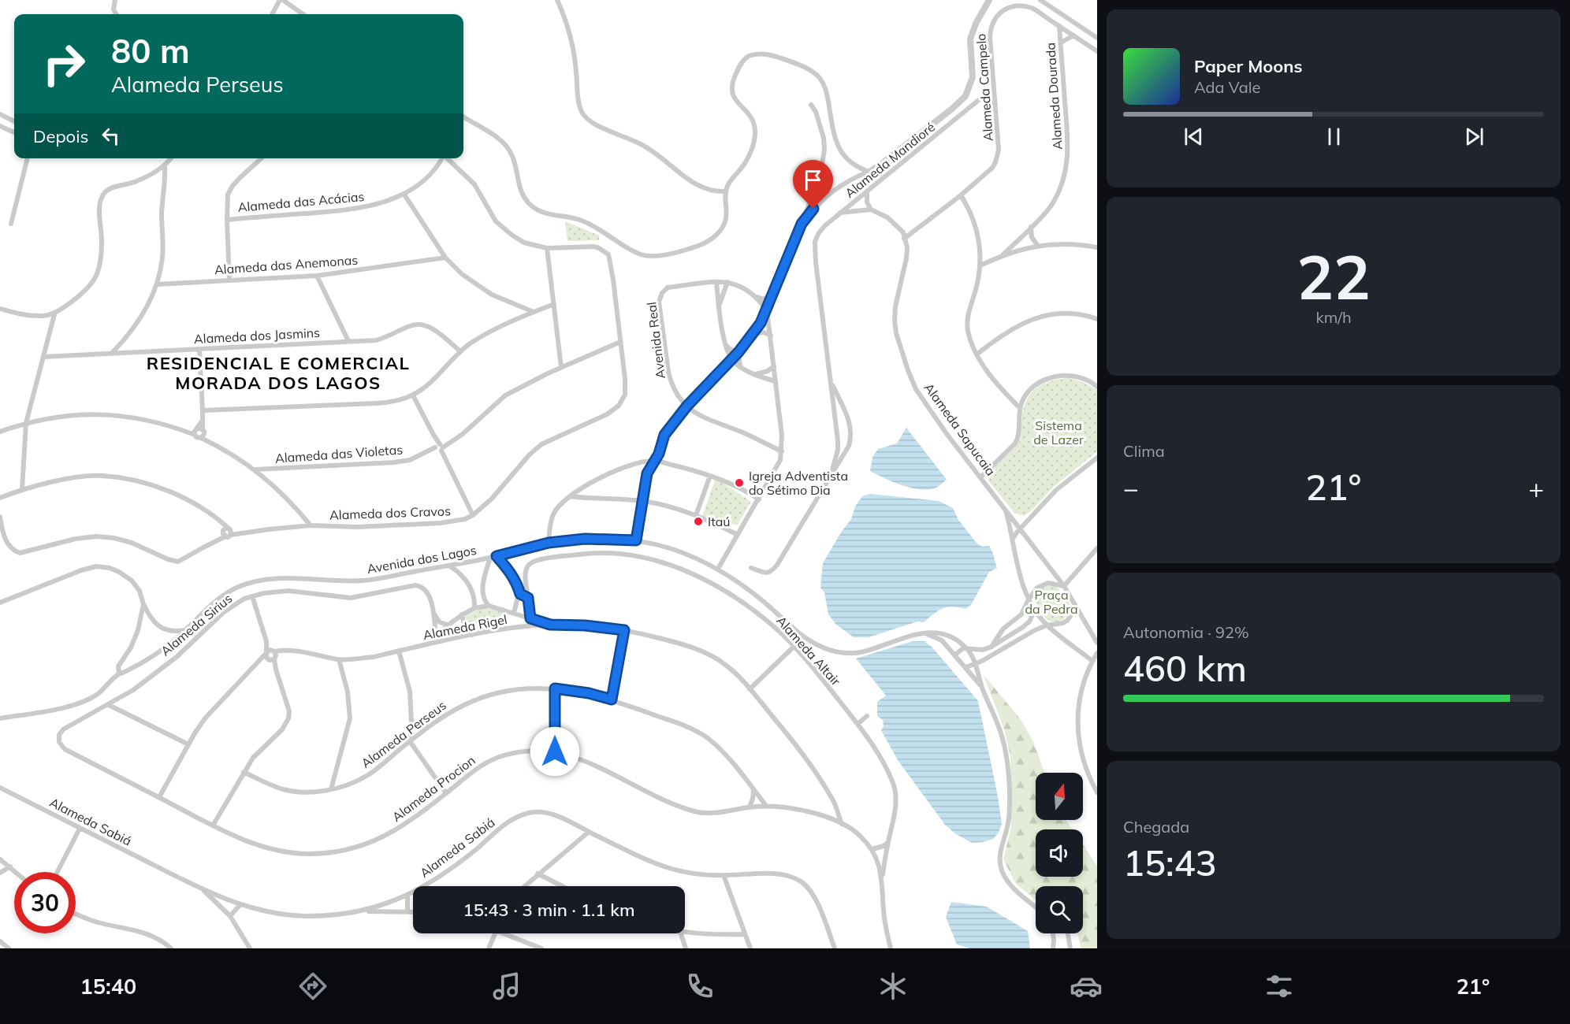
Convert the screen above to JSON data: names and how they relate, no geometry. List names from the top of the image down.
{
  "streets": {
    "street": [
      "Alameda Campelo",
      "Alameda Dourada",
      "Alameda Mandioré",
      "Alameda das Acácias",
      "Alameda das Anemonas",
      "Alameda dos Jasmins",
      "Avenida Real",
      "Alameda Sapucaia",
      "Alameda das Violetas",
      "Alameda dos Cravos",
      "Avenida dos Lagos",
      "Alameda Sirius",
      "Alameda Rigel",
      "Alameda Altair",
      "Alameda Perseus",
      "Alameda Procion",
      "Alameda Sabiá"
    ]
  },
  "crossings": [
    ["Alameda Campelo", "Alameda Dourada"],
    ["Alameda Campelo", "Alameda Mandioré"],
    ["Alameda Campelo", "Alameda Sapucaia"],
    ["Alameda das Violetas", "Alameda dos Cravos"],
    ["Alameda Sirius", "Alameda Procion"],
    ["Alameda Rigel", "Alameda Procion"],
    ["Alameda Altair", "Alameda Procion"],
    ["Alameda Perseus", "Alameda Procion"]
  ],
  "districts": ["RESIDENCIAL E COMERCIAL MORADA DOS LAGOS"],
  "parks": ["Sistema de Lazer", "Praça da Pedra"],
  "places": ["Igreja Adventista do Sétimo Dia", "Itaú"],
  "north": "top",
  "page": {
    "turn": ["80 m", "Alameda Perseus"],
    "song": ["Paper Moons", "Ada Vale"],
    "then": "Depois",
    "tile": [
      ["22", "km/h"],
      "Clima",
      ["Autonomia · 92%", "460 km"],
      ["Chegada", "15:43"]
    ],
    "heat": ["−", "21°", "+"],
    "limit": "30",
    "trip": "15:43 · 3 min · 1.1 km",
    "tabs": ["15:40", "21°"]
  }
}
